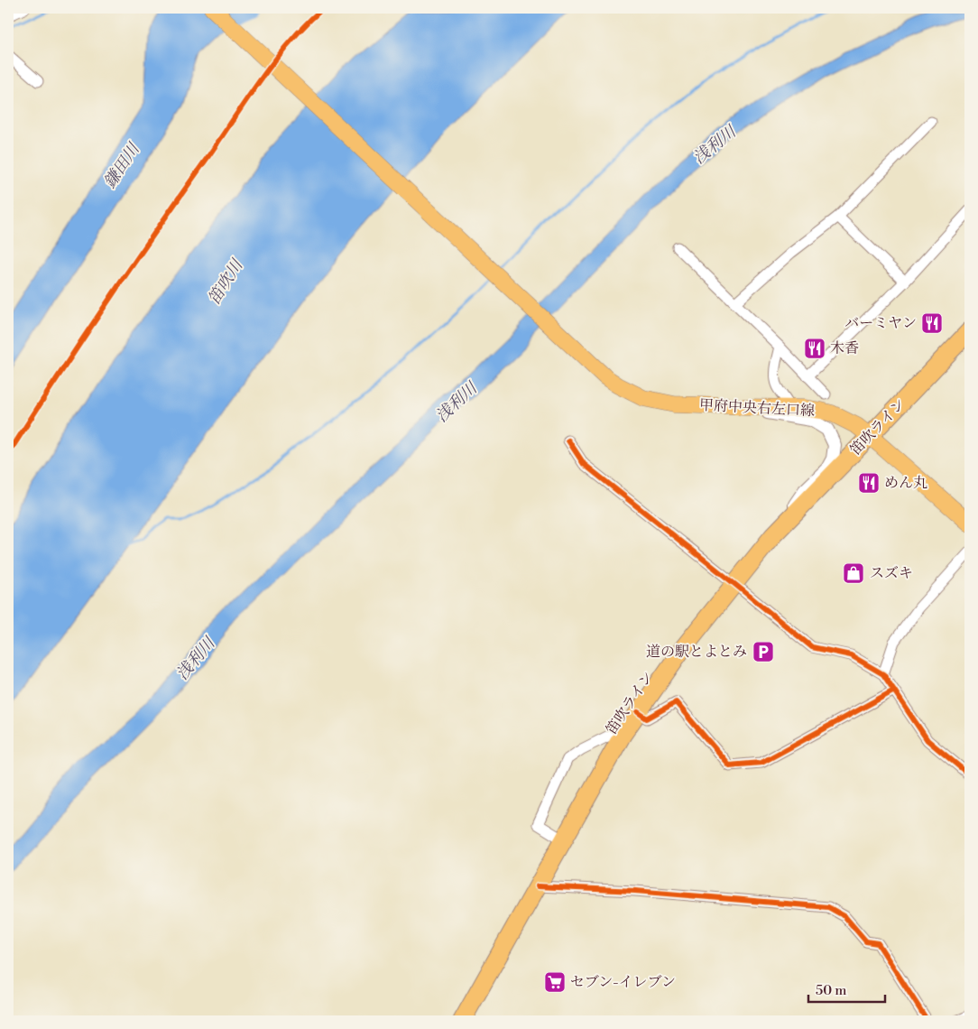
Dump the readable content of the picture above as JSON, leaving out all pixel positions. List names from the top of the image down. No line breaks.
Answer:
{"streets":{"highway":["笛吹ライン"],"main road":["甲府中央右左口線"]},"crossings":[["甲府中央右左口線","笛吹ライン"]],"water":["浅利川","鎌田川","笛吹川"],"places":{"restaurant":["バーミヤン","木香","めん丸"],"shop":["スズキ"],"parking":["道の駅とよとみ"],"supermarket":["セブン-イレブン"]},"scale_bar":"50 m"}
